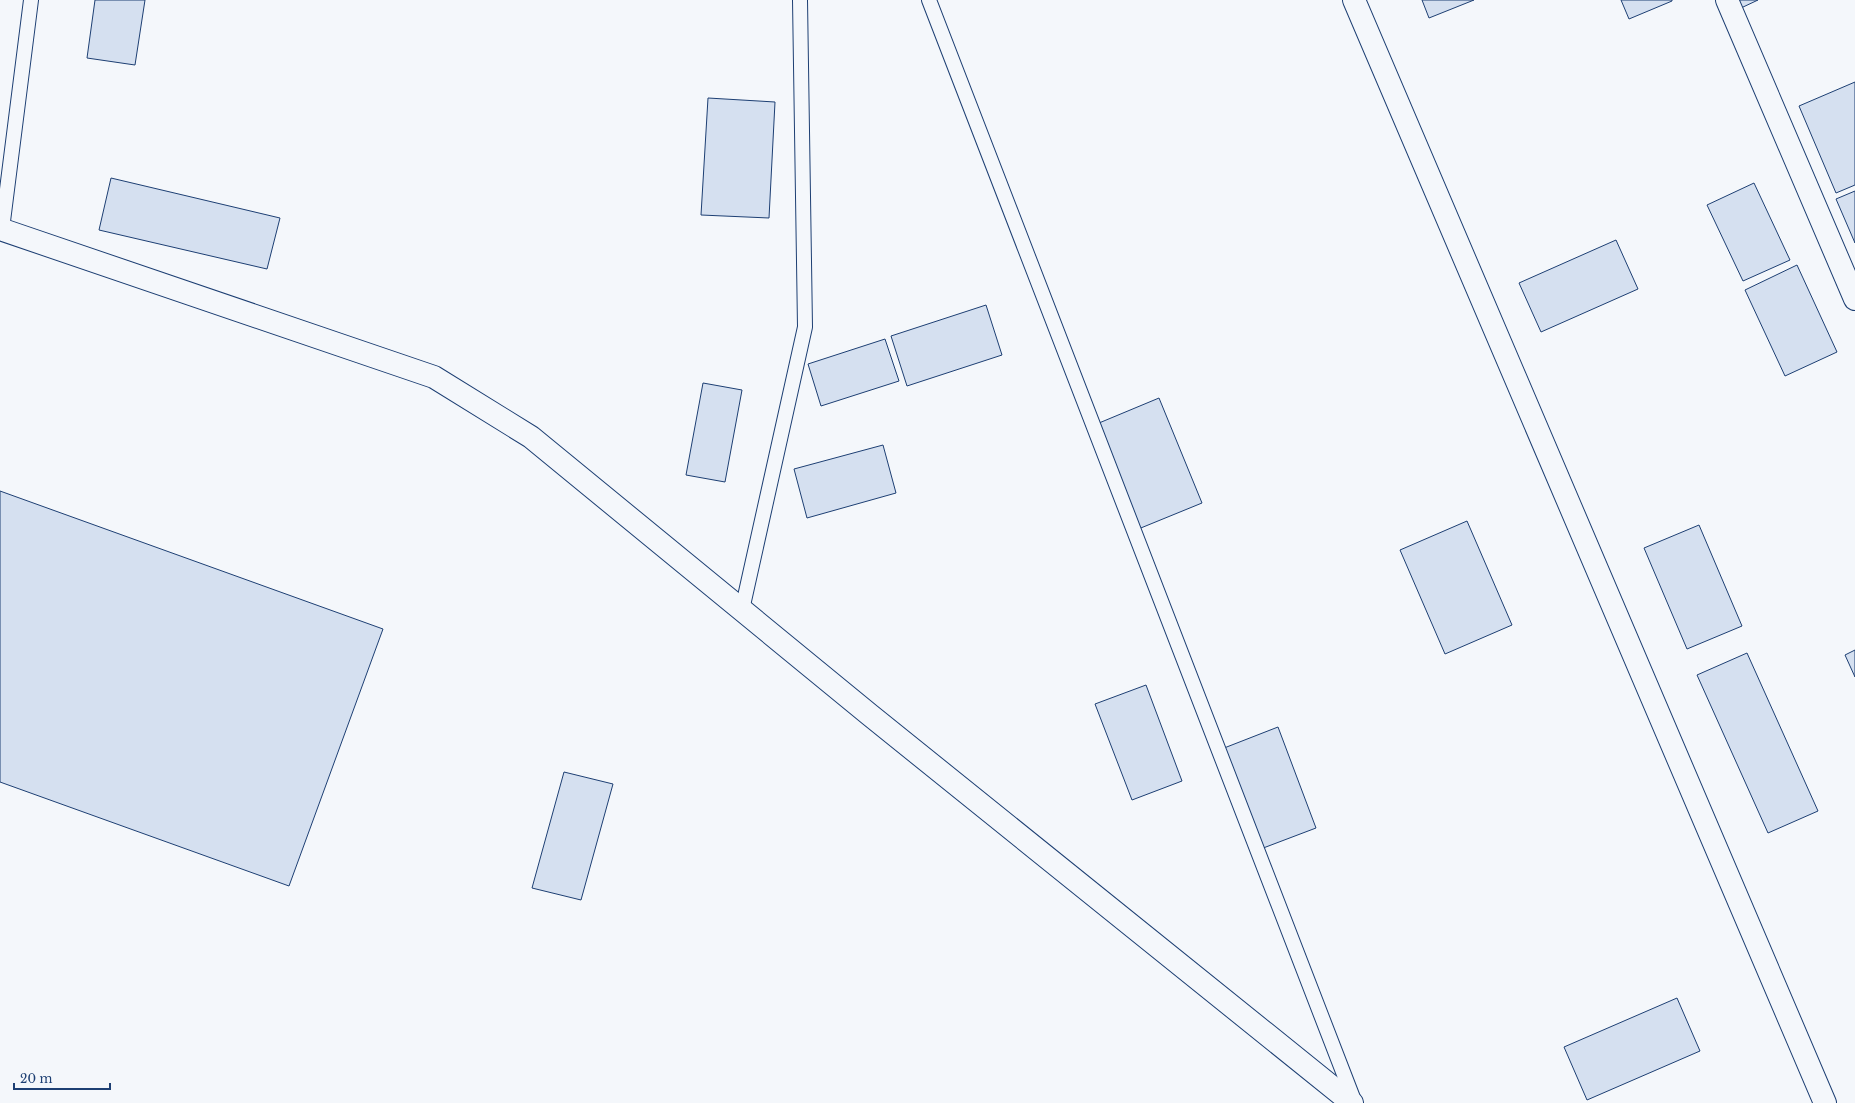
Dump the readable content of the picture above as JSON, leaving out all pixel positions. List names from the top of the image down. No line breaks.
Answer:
{"scale_bar":"20 m"}
